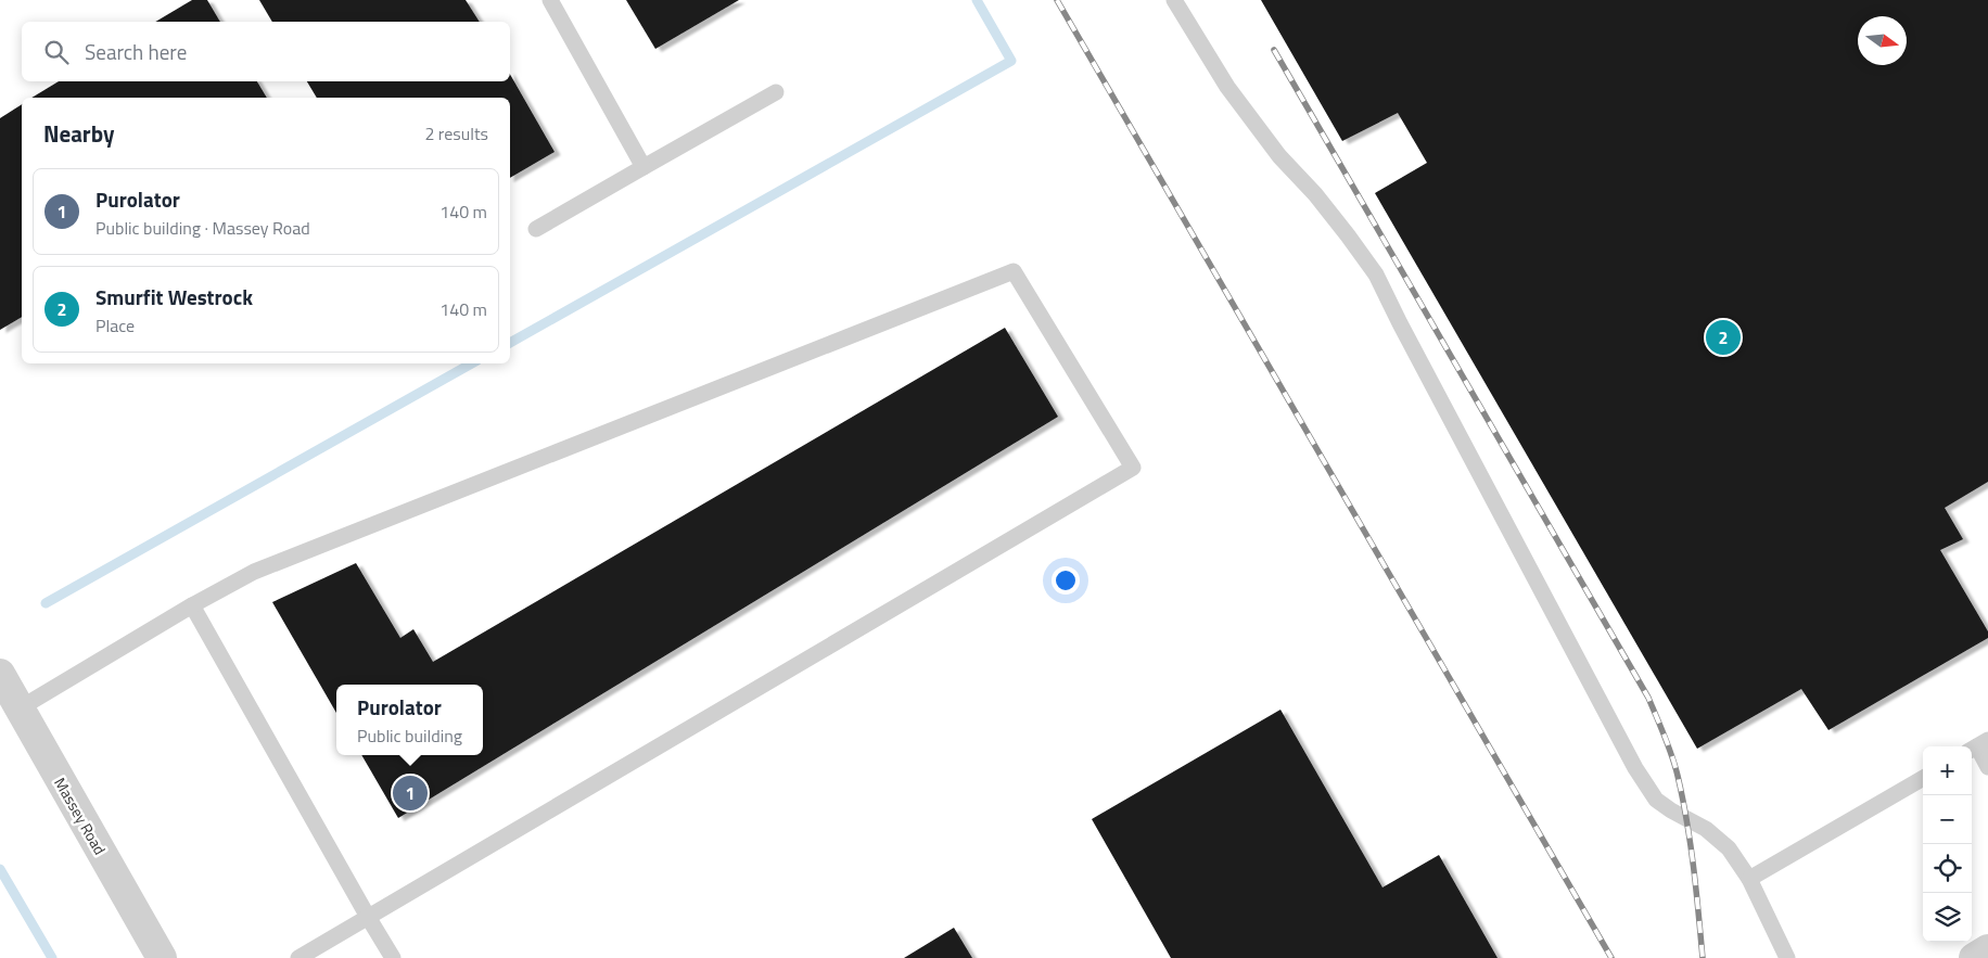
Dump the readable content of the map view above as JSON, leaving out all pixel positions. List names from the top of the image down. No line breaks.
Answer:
{"streets":{"street":["Massey Road"]},"north":"right","page":{"search":"Search here","heading":["Nearby","2 results"],"list":[{"mark":"1","name":"Purolator","note":"Public building · Massey Road","value":"140 m"},{"mark":"2","name":"Smurfit Westrock","note":"Place","value":"140 m"}],"pins":["2","1"],"popup":["Purolator","Public building"],"map_buttons":["+","−"]}}
